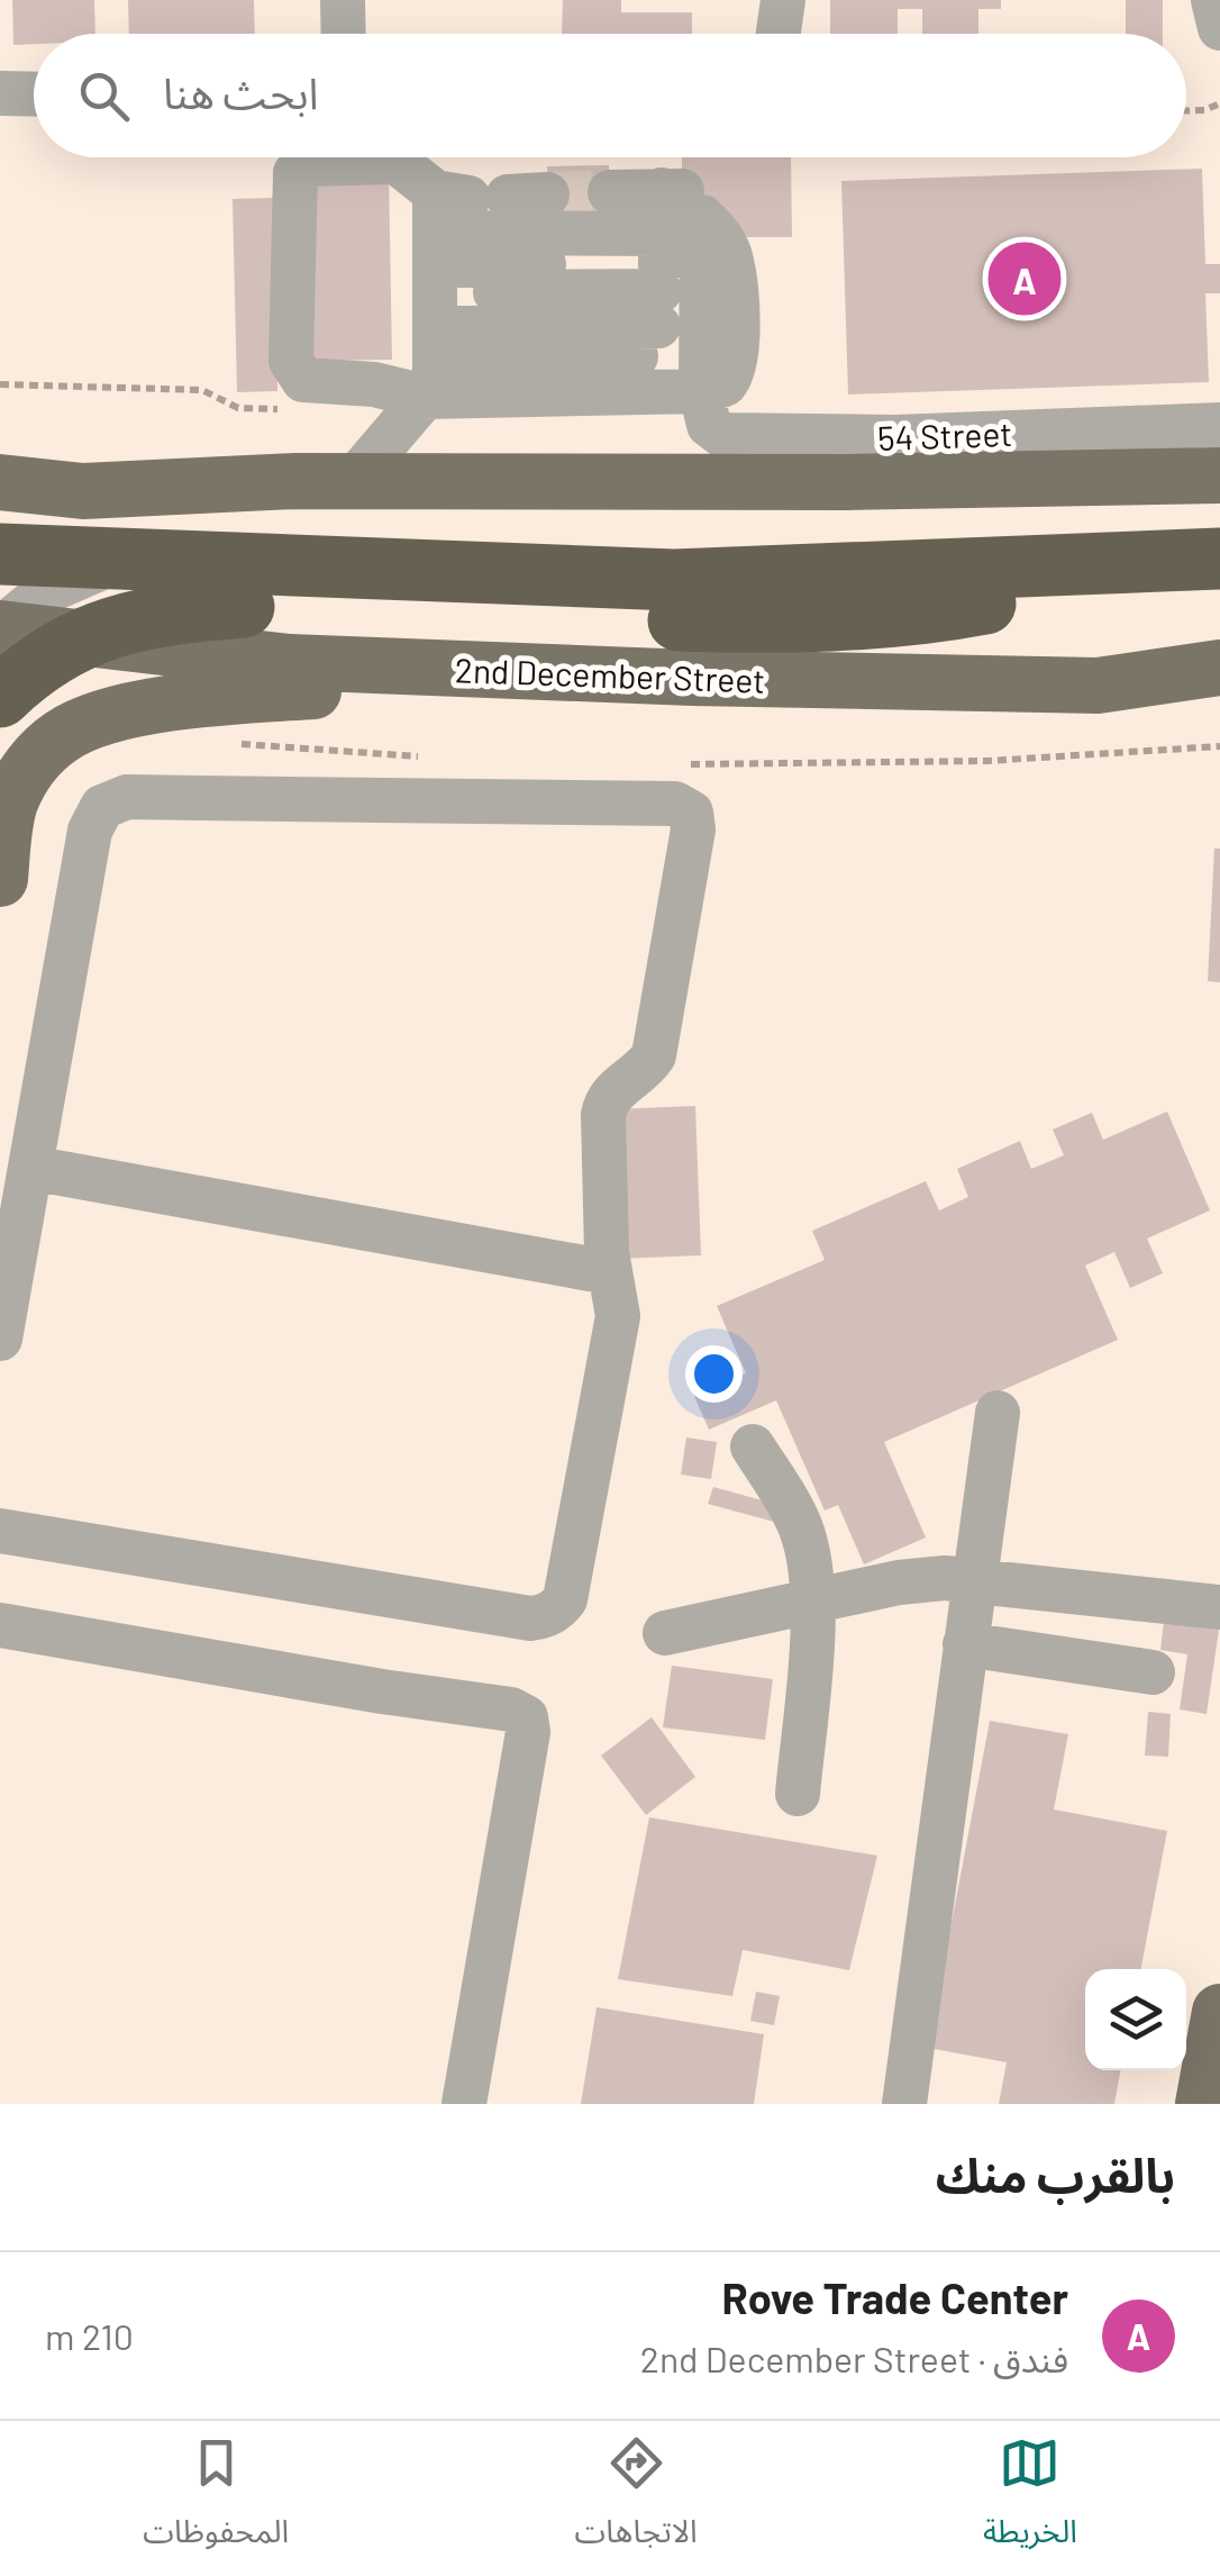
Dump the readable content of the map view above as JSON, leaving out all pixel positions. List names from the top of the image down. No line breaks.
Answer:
{"streets":{"main road":["2nd December Street"],"street":["54 Street"]},"page":{"search":"ابحث هنا","pins":"A","heading":"بالقرب منك","list":[{"mark":"A","name":"Rove Trade Center","note":"فندق · 2nd December Street","value":"210 m"}],"nav":["الخريطة","الاتجاهات","المحفوظات"]}}
